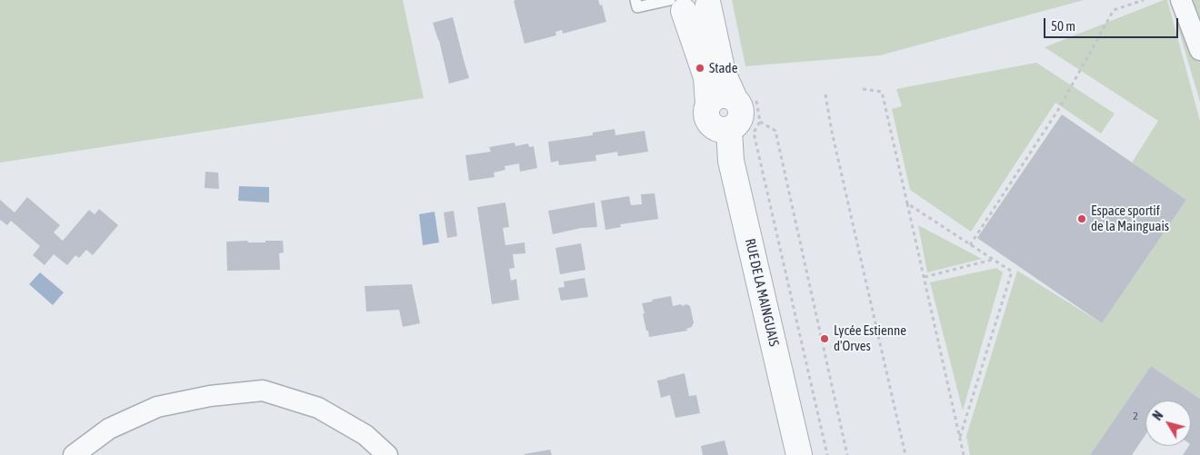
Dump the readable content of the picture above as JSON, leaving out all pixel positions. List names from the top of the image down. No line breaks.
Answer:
{"streets":{"street":["RUE DE LA MAINGUAIS"]},"places":["Stade","Espace sportif de la Mainguais","Lycée Estienne d'Orves"],"house_numbers":["2"],"scale_bar":"50 m","north":"top left"}
